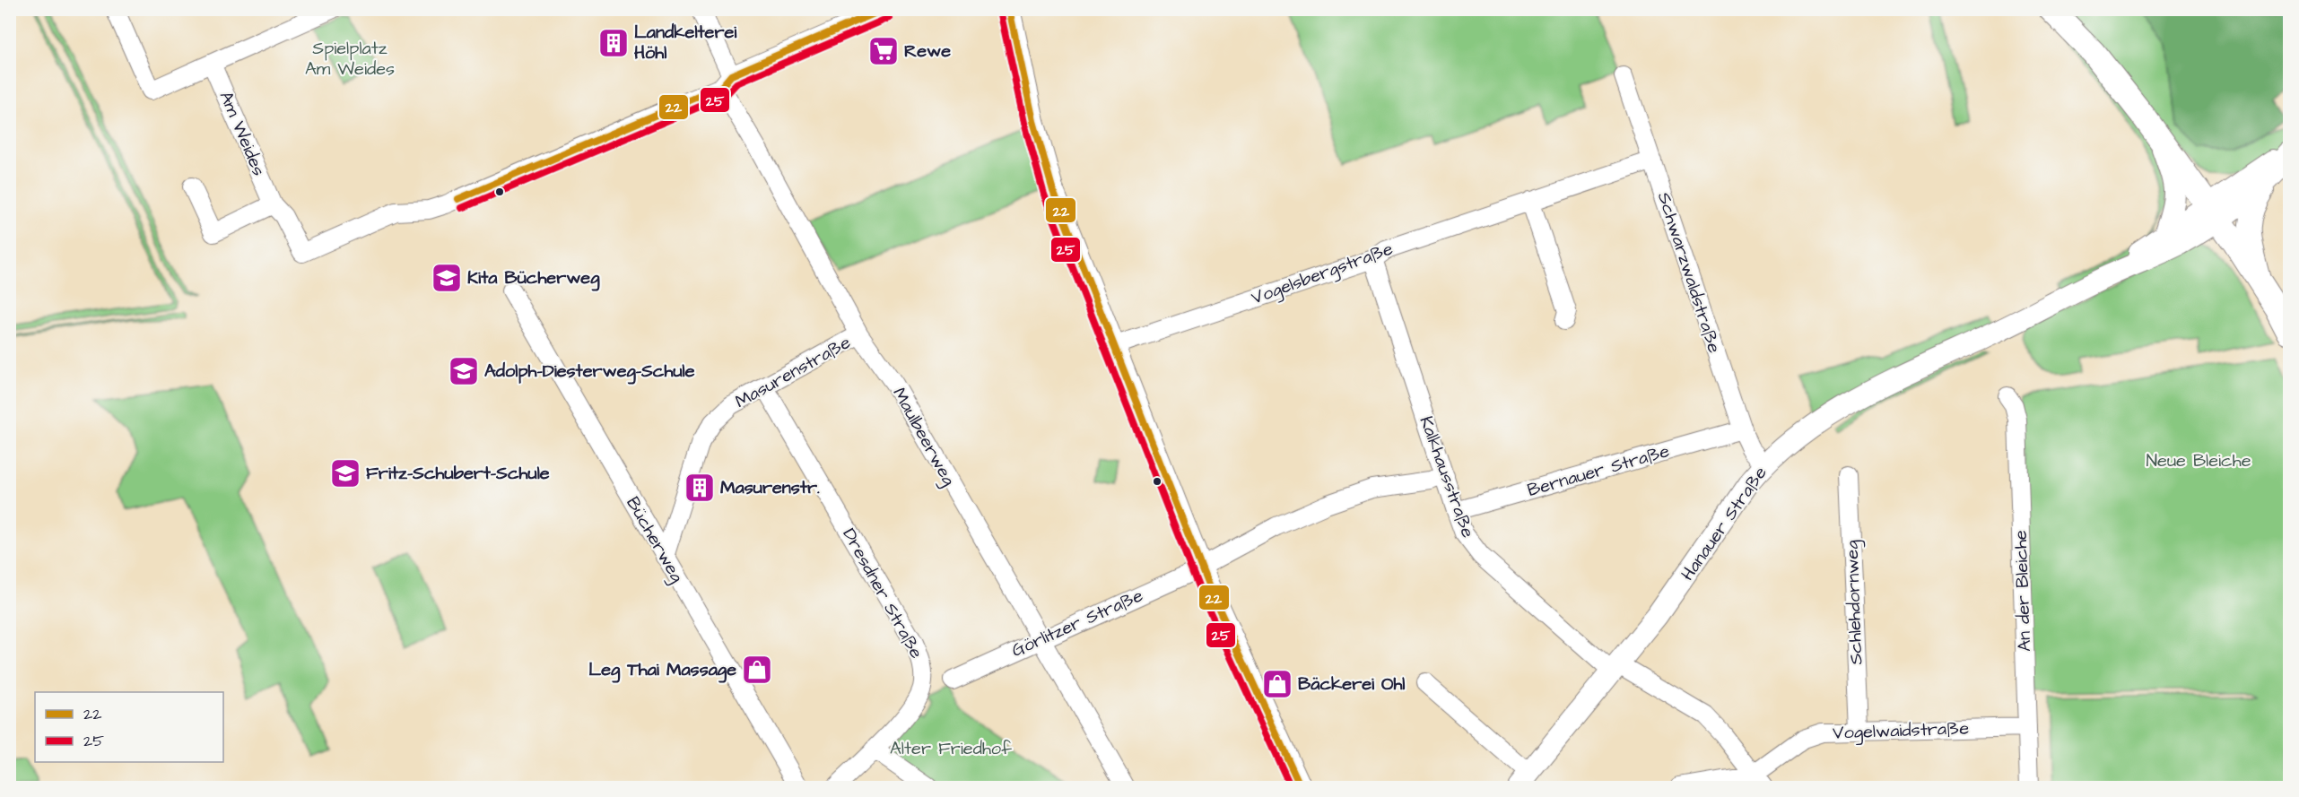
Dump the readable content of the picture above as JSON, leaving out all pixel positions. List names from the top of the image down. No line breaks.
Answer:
{"streets":{"street":["Am Weides","Schwarzwaldstraße","Vogelsbergstraße","Masurenstraße","Maulbeerweg","Bernauer Straße","Kalkhausstraße","Hanauer Straße","Bücherweg","An der Bleiche","Dresdner Straße","Schlehdornweg","Görlitzer Straße","Vogelwaidstraße"]},"crossings":[["Am Weides","Maulbeerweg"],["Schwarzwaldstraße","Vogelsbergstraße"],["Schwarzwaldstraße","Bernauer Straße"],["Schwarzwaldstraße","Hanauer Straße"],["Vogelsbergstraße","Kalkhausstraße"],["Masurenstraße","Maulbeerweg"],["Masurenstraße","Bücherweg"],["Masurenstraße","Dresdner Straße"],["Maulbeerweg","Görlitzer Straße"],["Bernauer Straße","Kalkhausstraße"],["Kalkhausstraße","Hanauer Straße"],["Kalkhausstraße","Vogelwaidstraße"],["An der Bleiche","Vogelwaidstraße"],["Schlehdornweg","Vogelwaidstraße"]],"parks":["Spielplatz Am Weides","Neue Bleiche","Alter Friedhof"],"places":{"building":["Landkelterei Höhl","Masurenstr."],"supermarket":["Rewe"],"school or university":["Kita Bücherweg","Adolph-Diesterweg-Schule","Fritz-Schubert-Schule"],"shop":["Leg Thai Massage","Bäckerei Ohl"]},"lines":["transit line 22","transit line 25"],"legend":["22","25"]}
